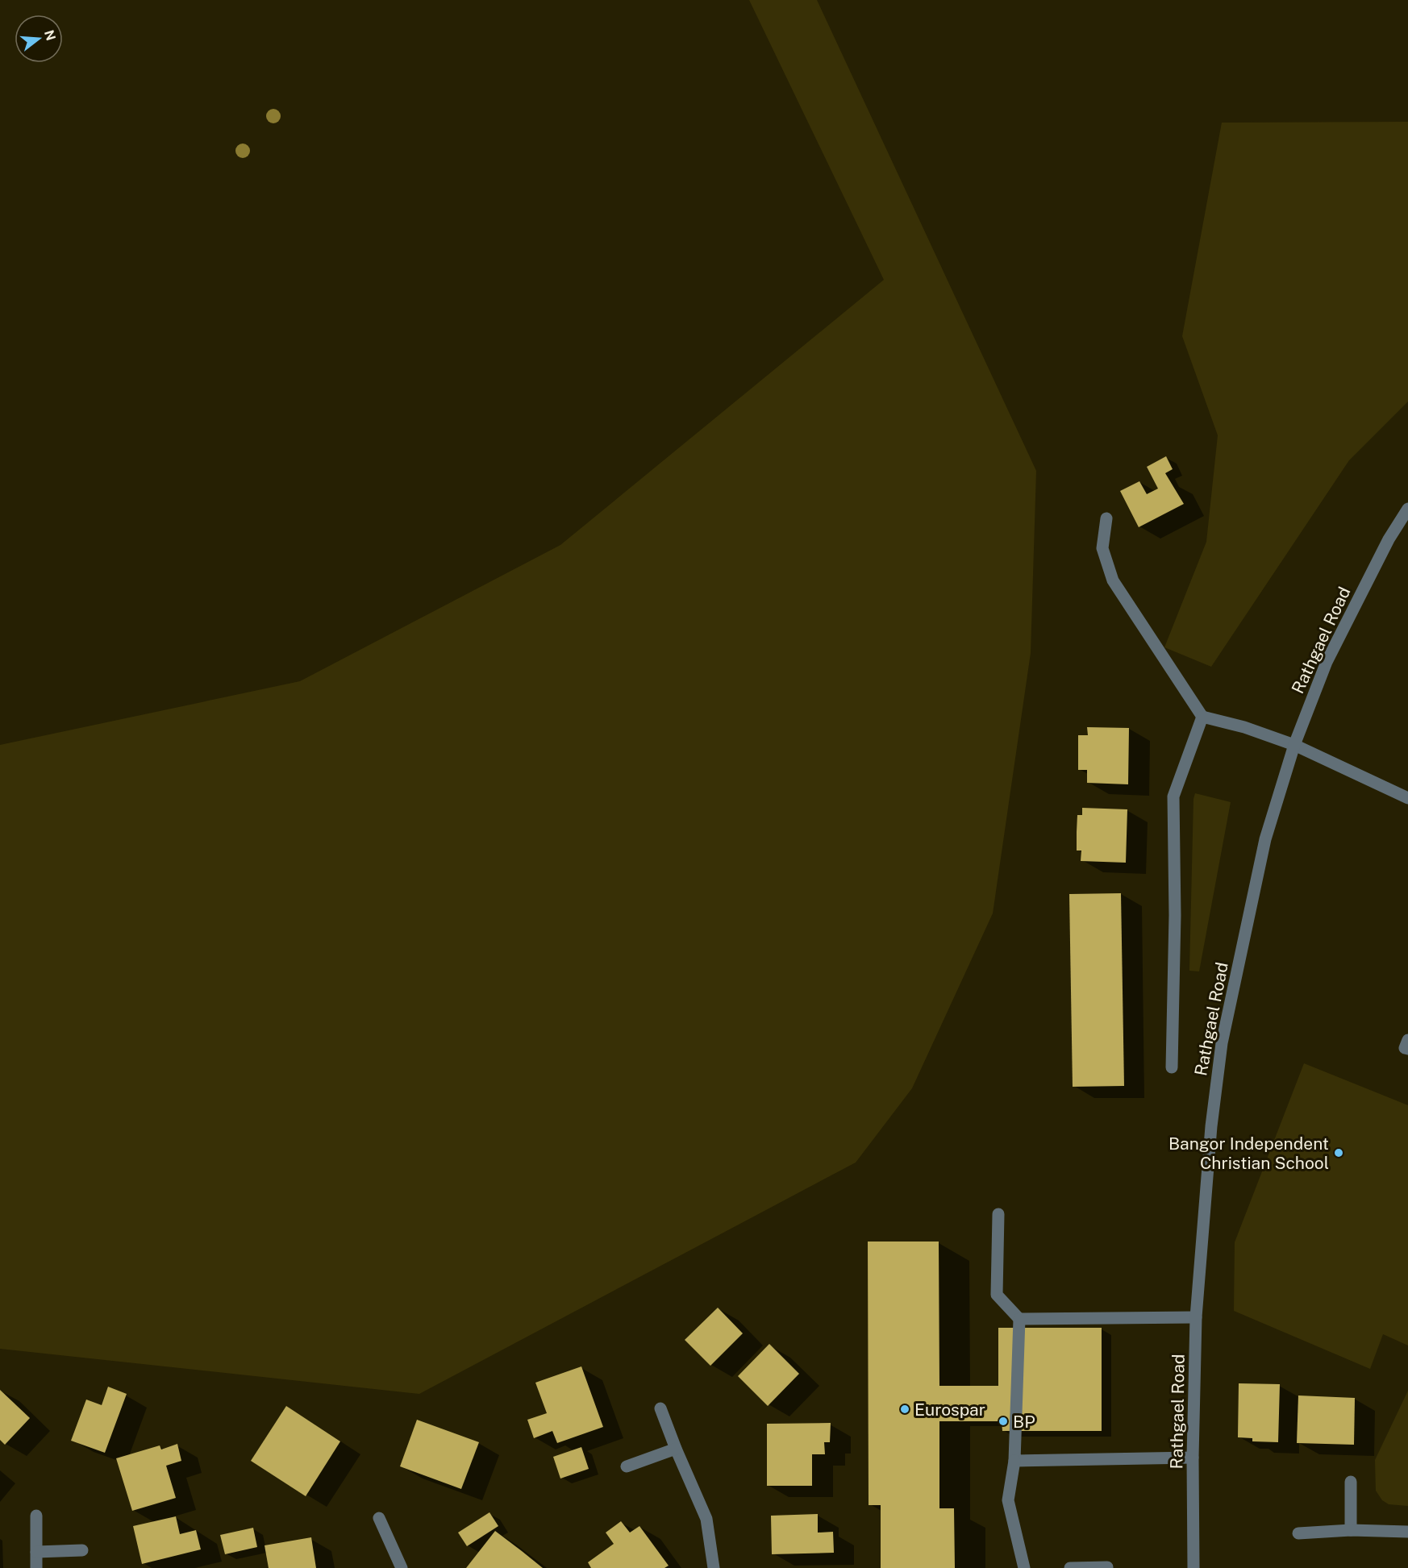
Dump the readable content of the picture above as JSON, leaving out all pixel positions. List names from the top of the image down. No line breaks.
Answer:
{"streets":{"street":["Rathgael Road"]},"places":["Bangor Independent Christian School","Eurospar","BP"],"north":"right"}
